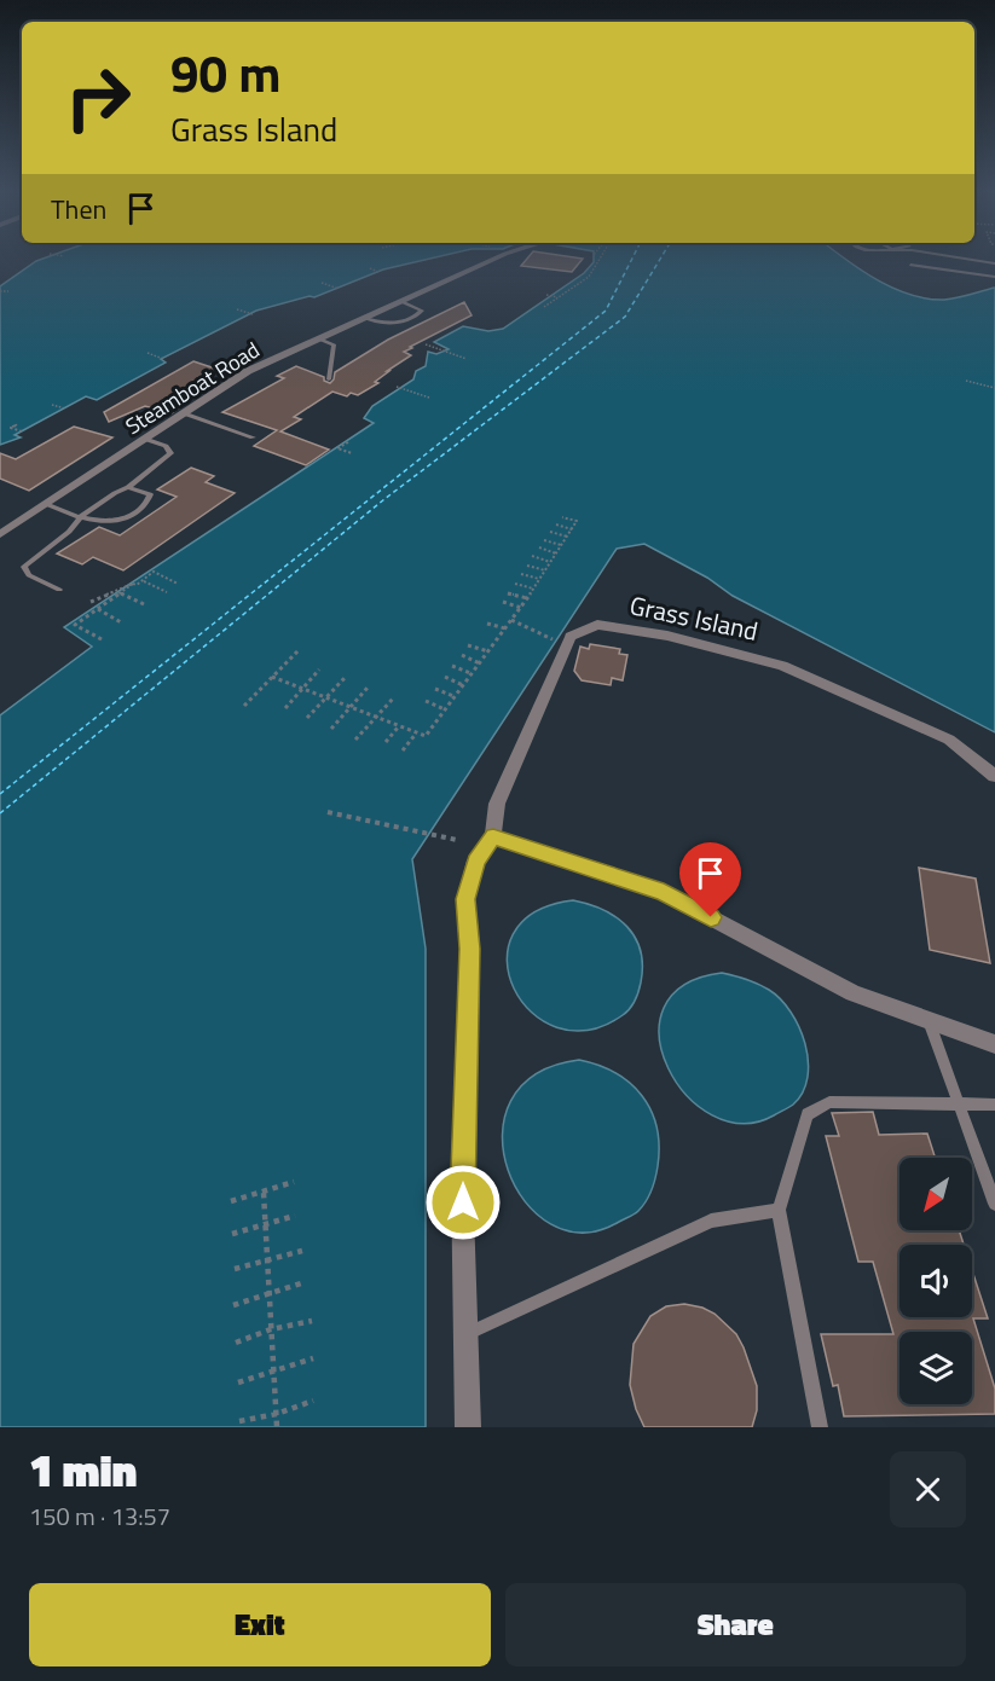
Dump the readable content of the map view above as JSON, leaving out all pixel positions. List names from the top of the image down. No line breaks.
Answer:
{"streets":{"street":["Steamboat Road","Grass Island"]},"north":"bottom left","page":{"turn":["90 m","Grass Island"],"then":"Then","heading":["1 min","150 m · 13:57"],"buttons":["Exit","Share"]}}
